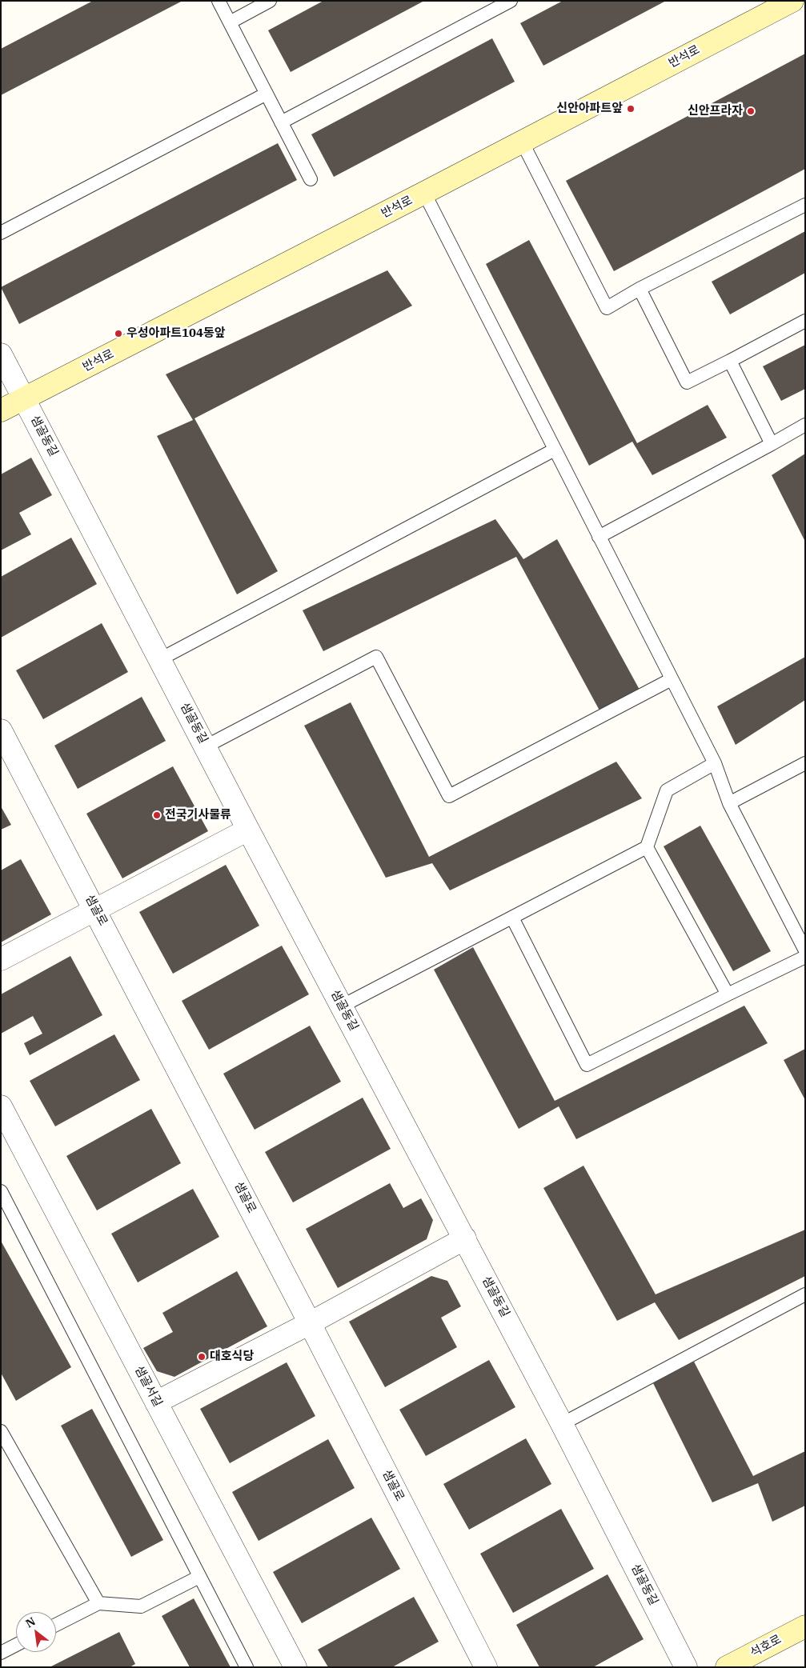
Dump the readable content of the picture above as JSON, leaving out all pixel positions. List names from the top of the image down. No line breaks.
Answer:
{"streets":{"street":["반석로","샘골동길","샘골로","샘골서길","석호로"]},"crossings":[["반석로","샘골동길"]],"places":["신안아파트앞","신안프라자","우성아파트104동앞","전국기사물류","대호식당"],"north":"top left"}
